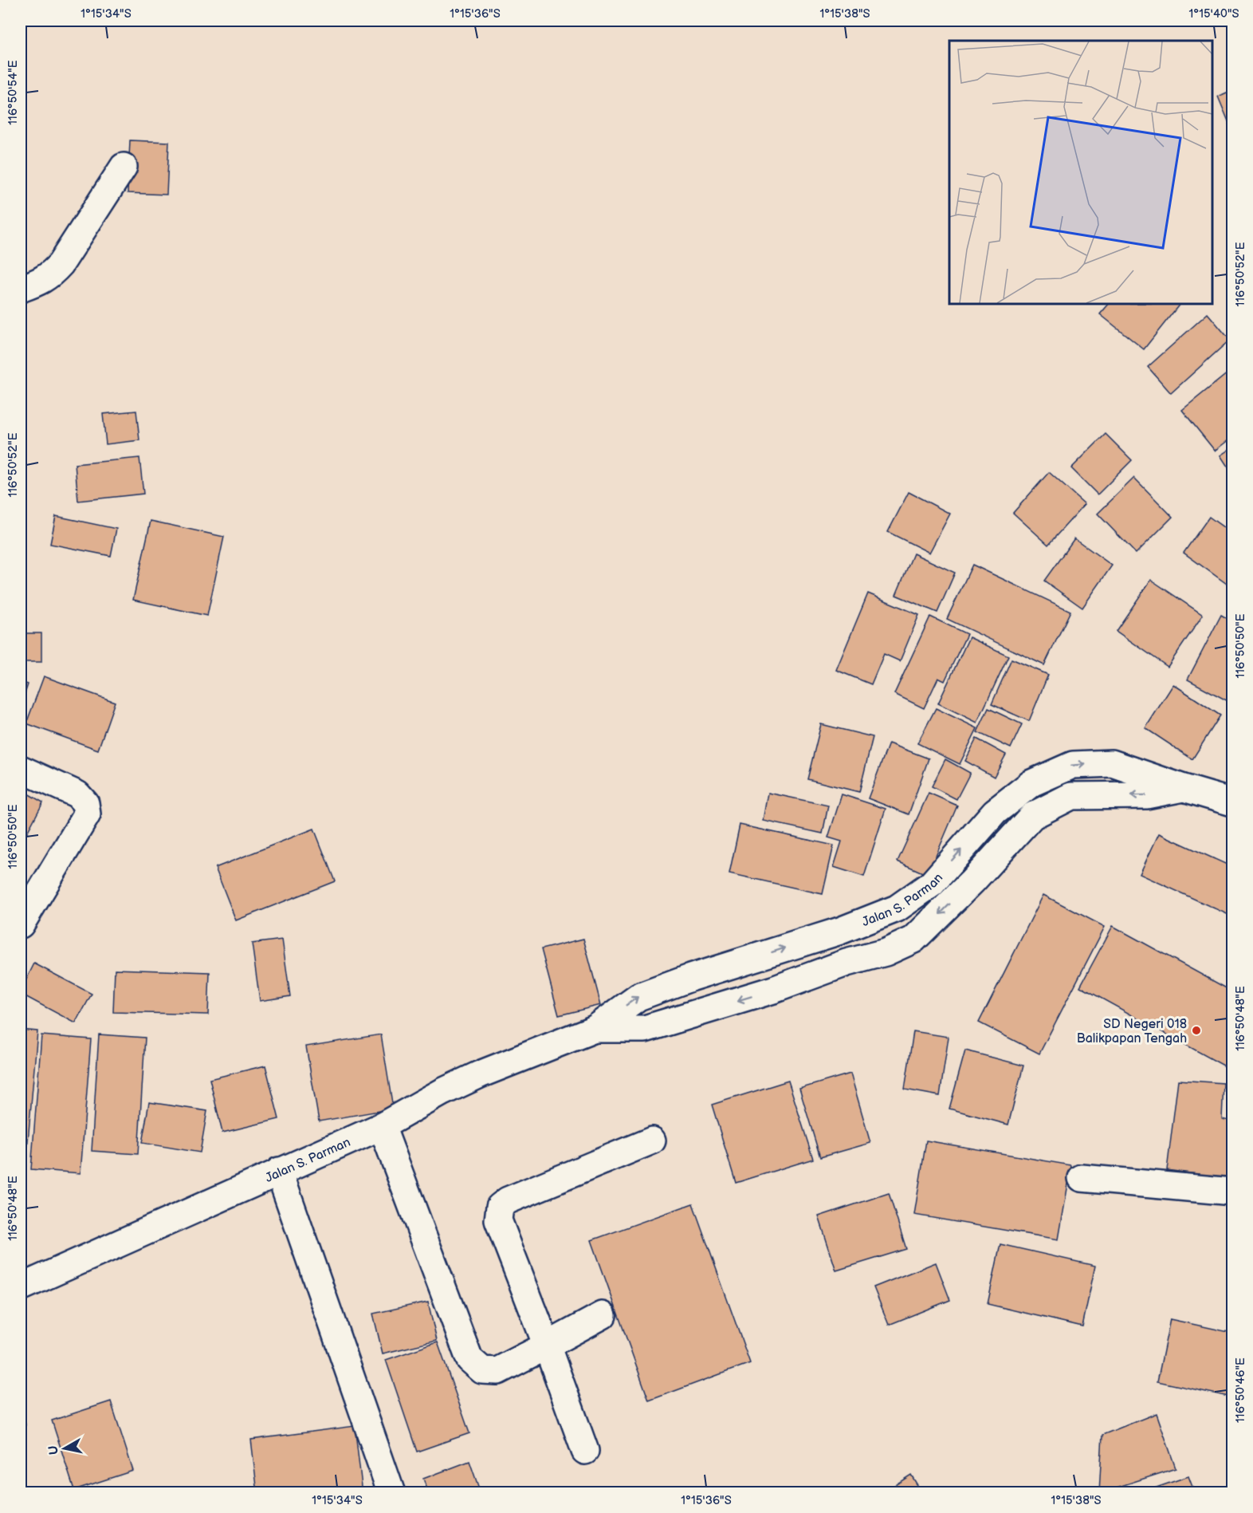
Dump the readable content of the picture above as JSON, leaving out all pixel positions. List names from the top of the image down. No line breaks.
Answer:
{"streets":{"main road":["Jalan S. Parman"]},"places":["SD Negeri 018 Balikpapan Tengah"],"north":"left","coordinates":["1°15'34\"S","1°15'36\"S","1°15'38\"S","1°15'40\"S","116°50'54\"E","116°50'52\"E","116°50'50\"E","116°50'48\"E","116°50'46\"E"]}
